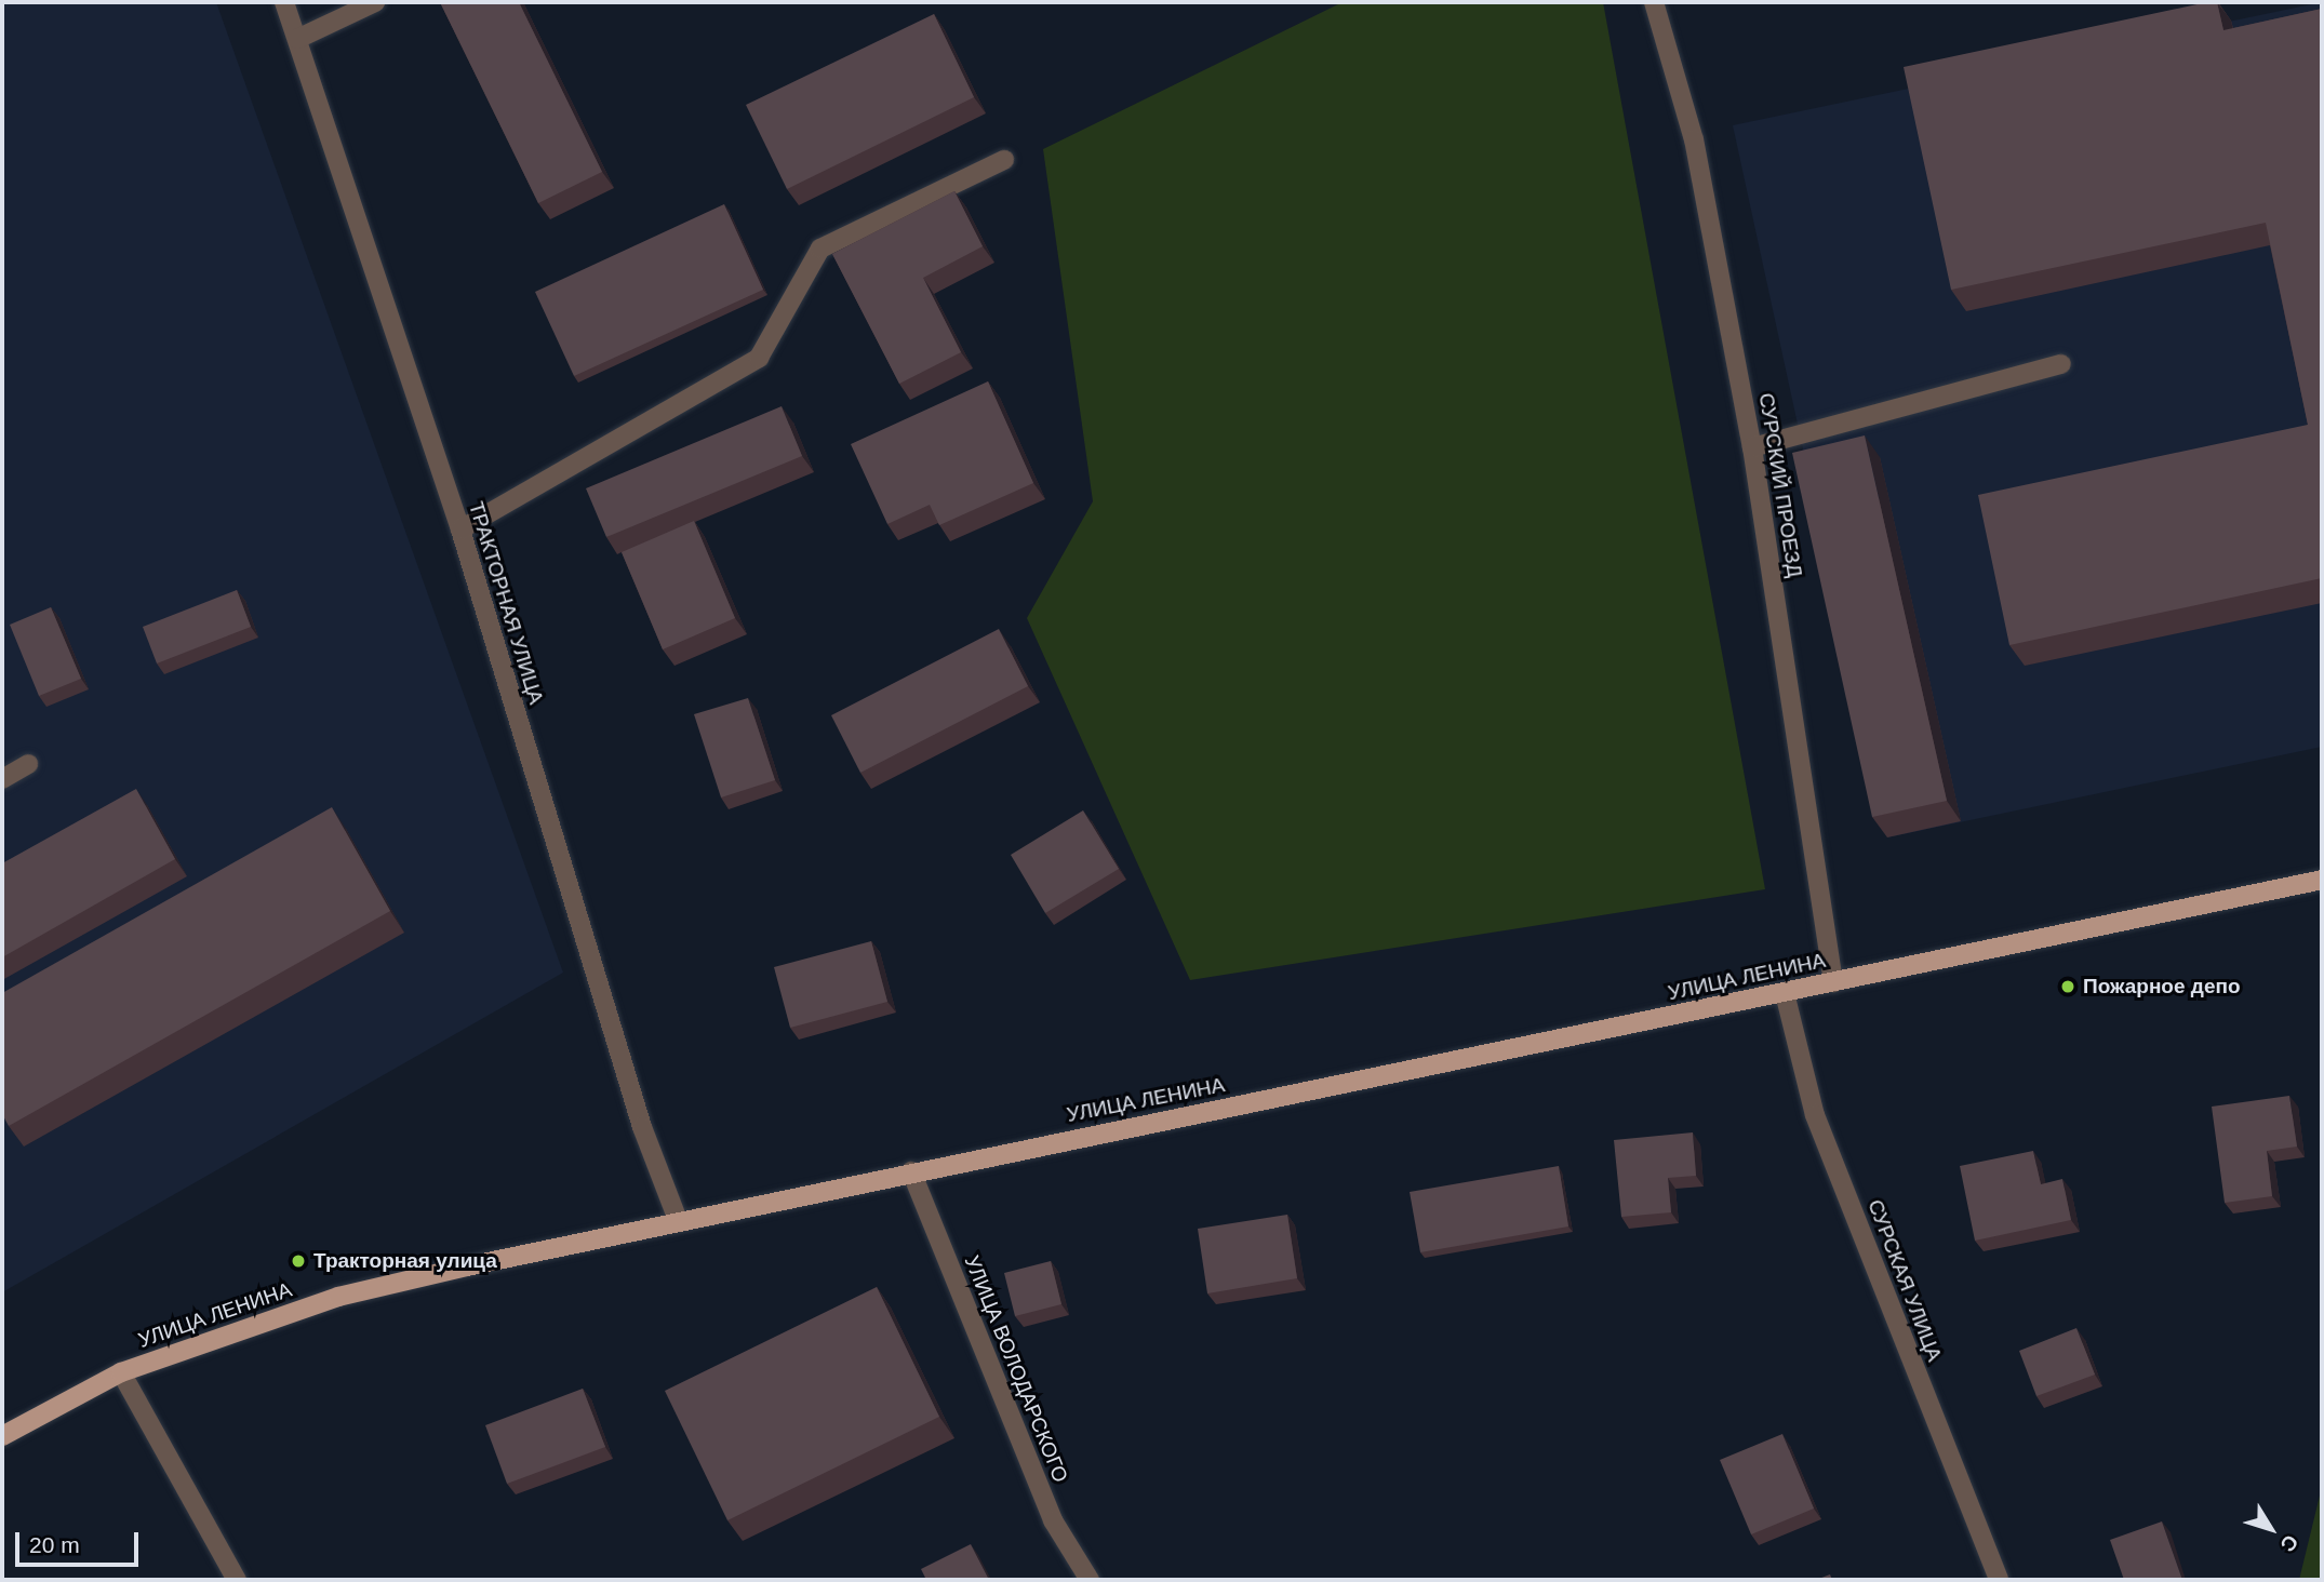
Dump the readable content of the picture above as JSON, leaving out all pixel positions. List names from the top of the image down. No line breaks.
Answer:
{"streets":{"main road":["УЛИЦА ЛЕНИНА"],"street":["СУРСКИЙ ПРОЕЗД","ТРАКТОРНАЯ УЛИЦА","СУРСКАЯ УЛИЦА","УЛИЦА ВОЛОДАРСКОГО"]},"crossings":[["СУРСКИЙ ПРОЕЗД","УЛИЦА ЛЕНИНА"],["ТРАКТОРНАЯ УЛИЦА","УЛИЦА ЛЕНИНА"],["УЛИЦА ЛЕНИНА","СУРСКАЯ УЛИЦА"],["УЛИЦА ЛЕНИНА","УЛИЦА ВОЛОДАРСКОГО"]],"places":["Пожарное депо","Тракторная улица"],"scale_bar":"20 m","north":"bottom right"}
